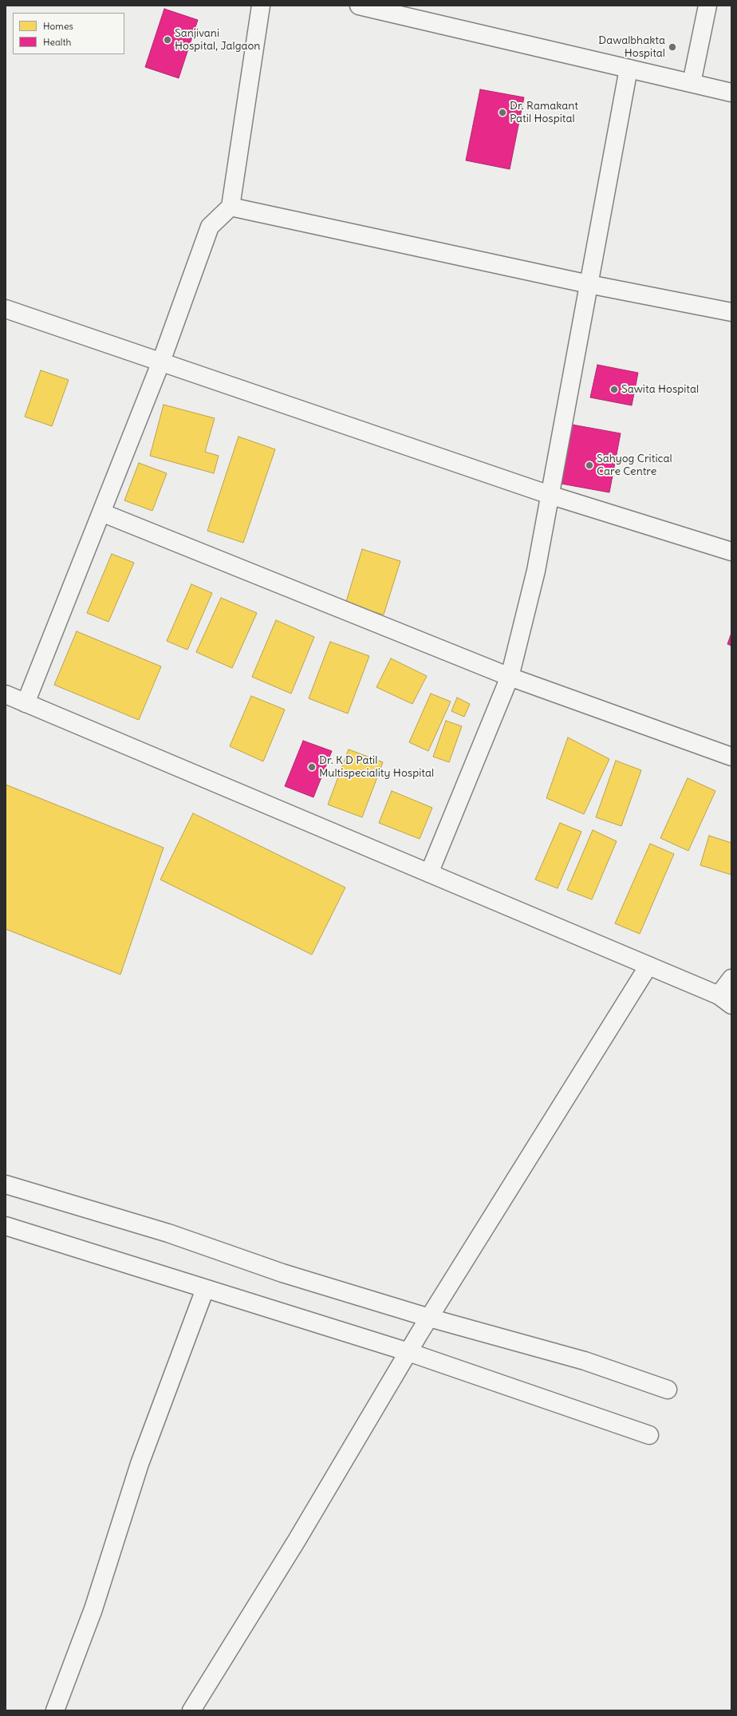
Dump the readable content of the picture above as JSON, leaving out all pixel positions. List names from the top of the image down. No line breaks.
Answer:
{"places":["Sanjivani Hospital, Jalgaon","Dawalbhakta Hospital","Dr. Ramakant Patil Hospital","Sawita Hospital","Sahyog Critical Care Centre","Dr. K D Patil Multispeciality Hospital"],"legend":["Homes","Health"]}
